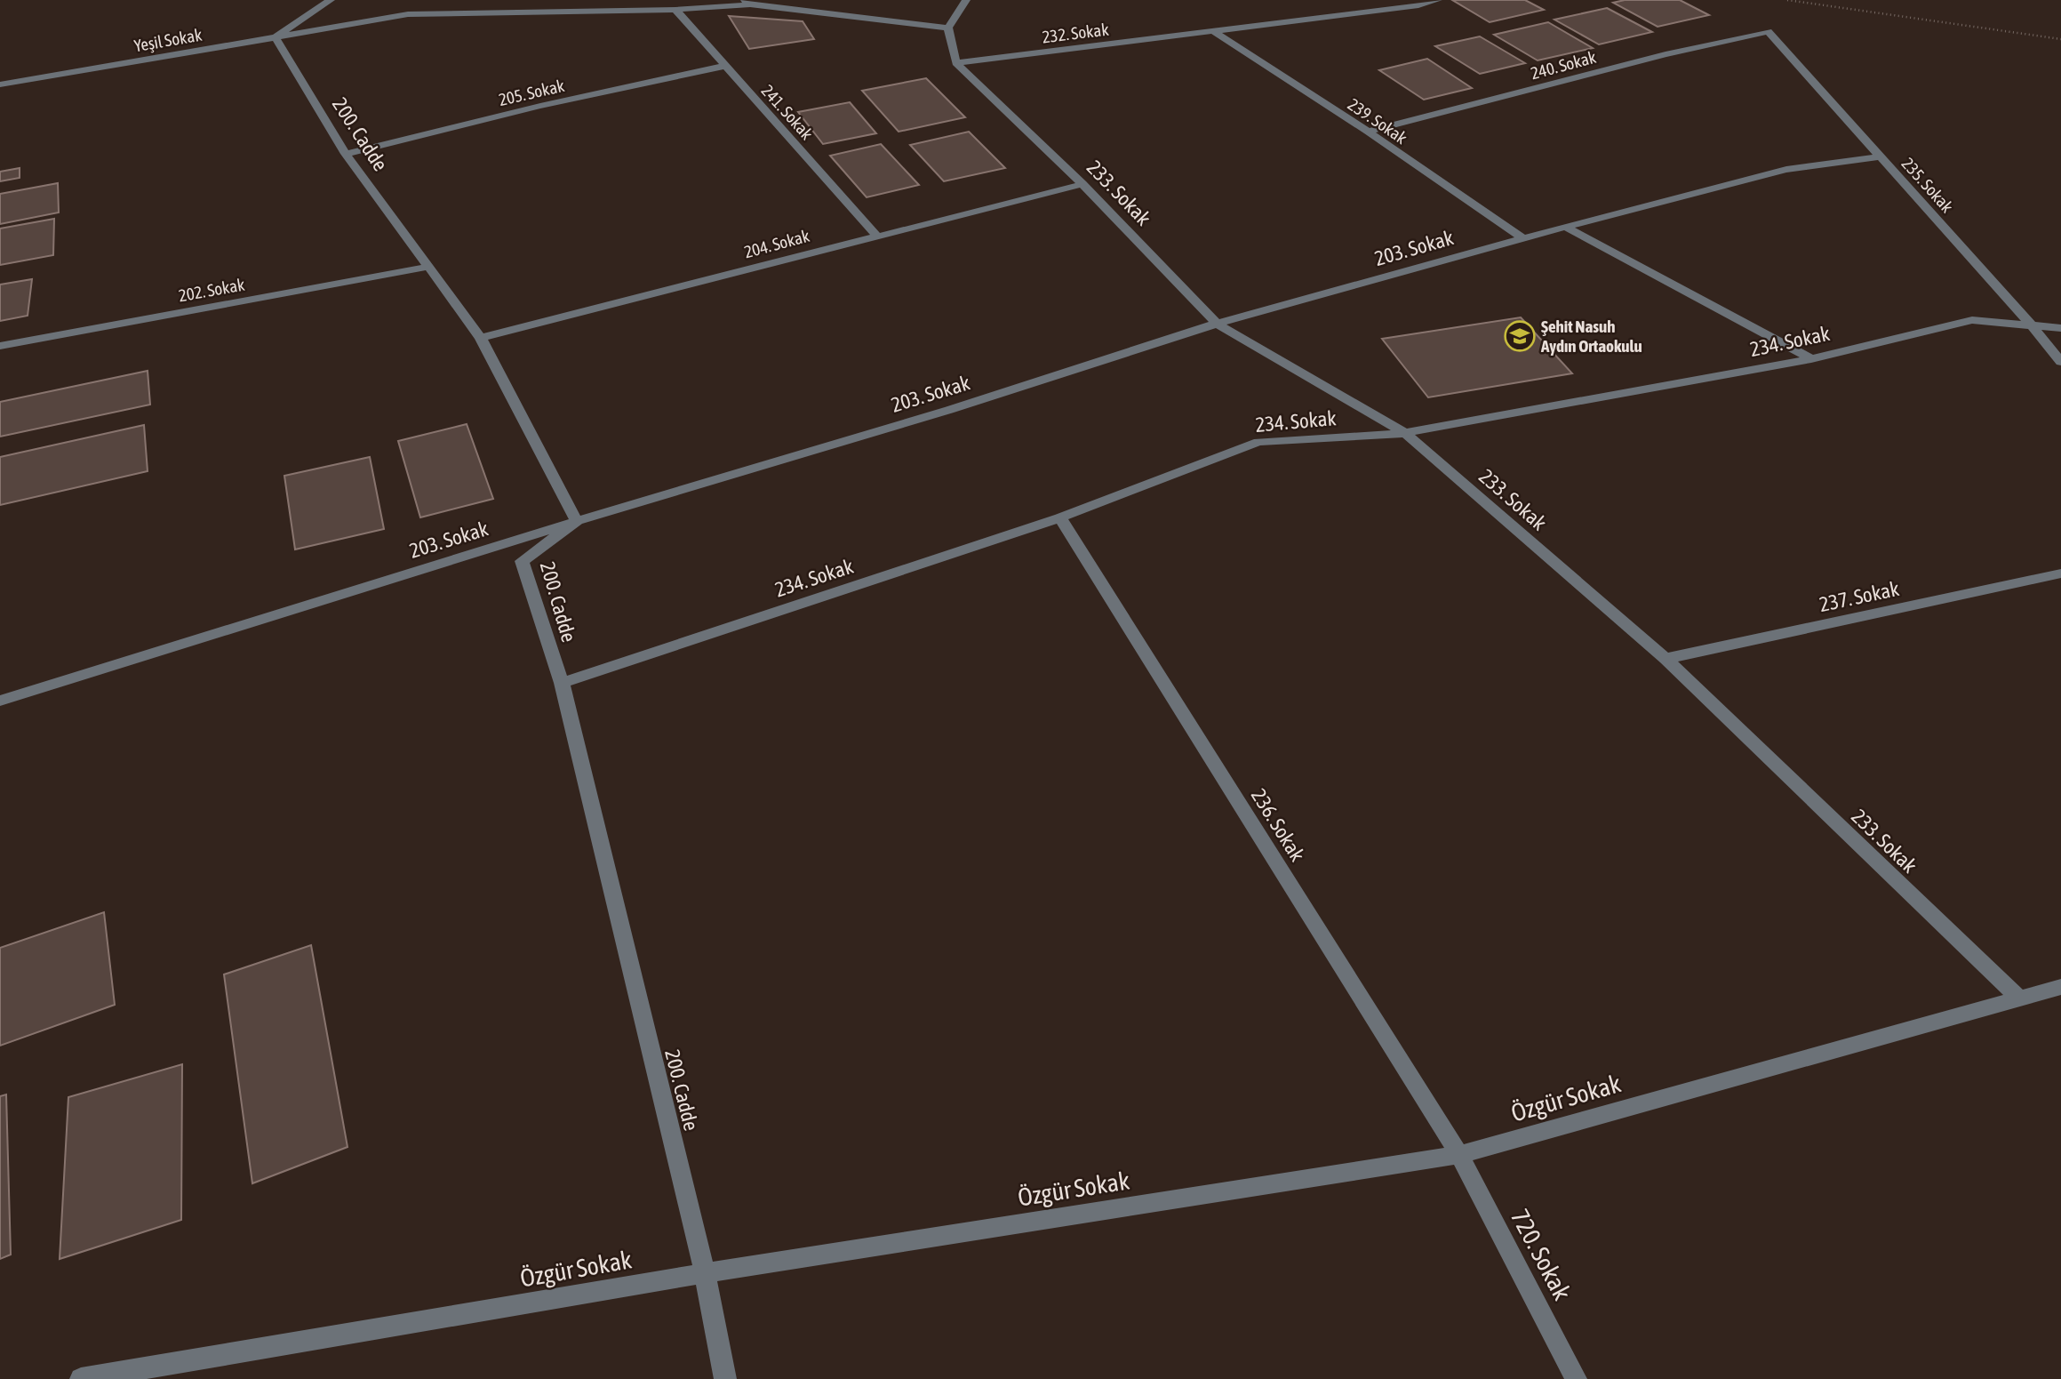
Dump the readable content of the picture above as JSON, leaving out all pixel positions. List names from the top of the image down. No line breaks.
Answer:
{"streets":{"street":["232. Sokak","Yeşil Sokak","240. Sokak","205. Sokak","241. Sokak","239. Sokak","200. Cadde","235. Sokak","233. Sokak","204. Sokak","203. Sokak","202. Sokak","234. Sokak","237. Sokak","236. Sokak","Özgür Sokak","720. Sokak"]},"crossings":[["232. Sokak","239. Sokak"],["232. Sokak","233. Sokak"],["Yeşil Sokak","200. Cadde"],["240. Sokak","239. Sokak"],["240. Sokak","235. Sokak"],["205. Sokak","241. Sokak"],["205. Sokak","200. Cadde"],["241. Sokak","204. Sokak"],["239. Sokak","203. Sokak"],["200. Cadde","204. Sokak"],["200. Cadde","203. Sokak"],["200. Cadde","202. Sokak"],["200. Cadde","234. Sokak"],["200. Cadde","Özgür Sokak"],["235. Sokak","203. Sokak"],["235. Sokak","234. Sokak"],["233. Sokak","204. Sokak"],["233. Sokak","203. Sokak"],["233. Sokak","234. Sokak"],["233. Sokak","237. Sokak"],["233. Sokak","Özgür Sokak"],["234. Sokak","236. Sokak"],["236. Sokak","Özgür Sokak"],["236. Sokak","720. Sokak"],["Özgür Sokak","720. Sokak"]],"places":{"school or university":["Şehit Nasuh Aydın Ortaokulu"]}}
